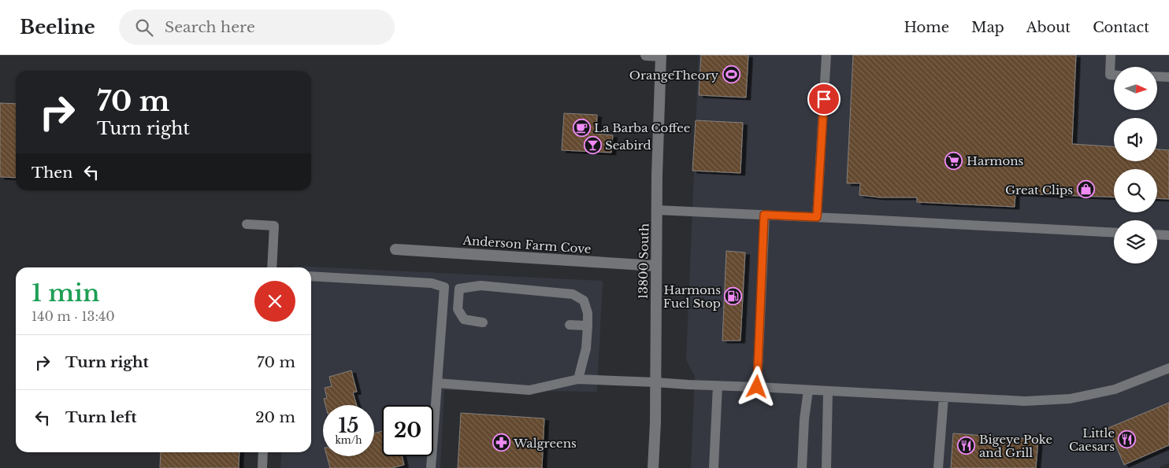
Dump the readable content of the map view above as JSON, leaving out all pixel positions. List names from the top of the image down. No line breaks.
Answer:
{"streets":{"street":["Anderson Farm Cove","13800 South"]},"crossings":[["Anderson Farm Cove","13800 South"]],"places":{"sports":["OrangeTheory"],"cafe":["La Barba Coffee"],"bar":["Seabird"],"supermarket":["Harmons"],"shop":["Great Clips"],"fuel station":["Harmons Fuel Stop"],"restaurant":["Little Caesars","Bigeye Poke and Grill"],"pharmacy":["Walgreens"]},"north":"right","page":{"header":"Beeline","search":"Search here","nav":["Home","Map","About","Contact"],"turn":["70 m","Turn right"],"then":"Then","heading":["1 min","140 m · 13:40"],"list":[{"name":"Turn right","value":"70 m"},{"name":"Turn left","value":"20 m"}],"speed":"15 km/h","limit":"20"}}
